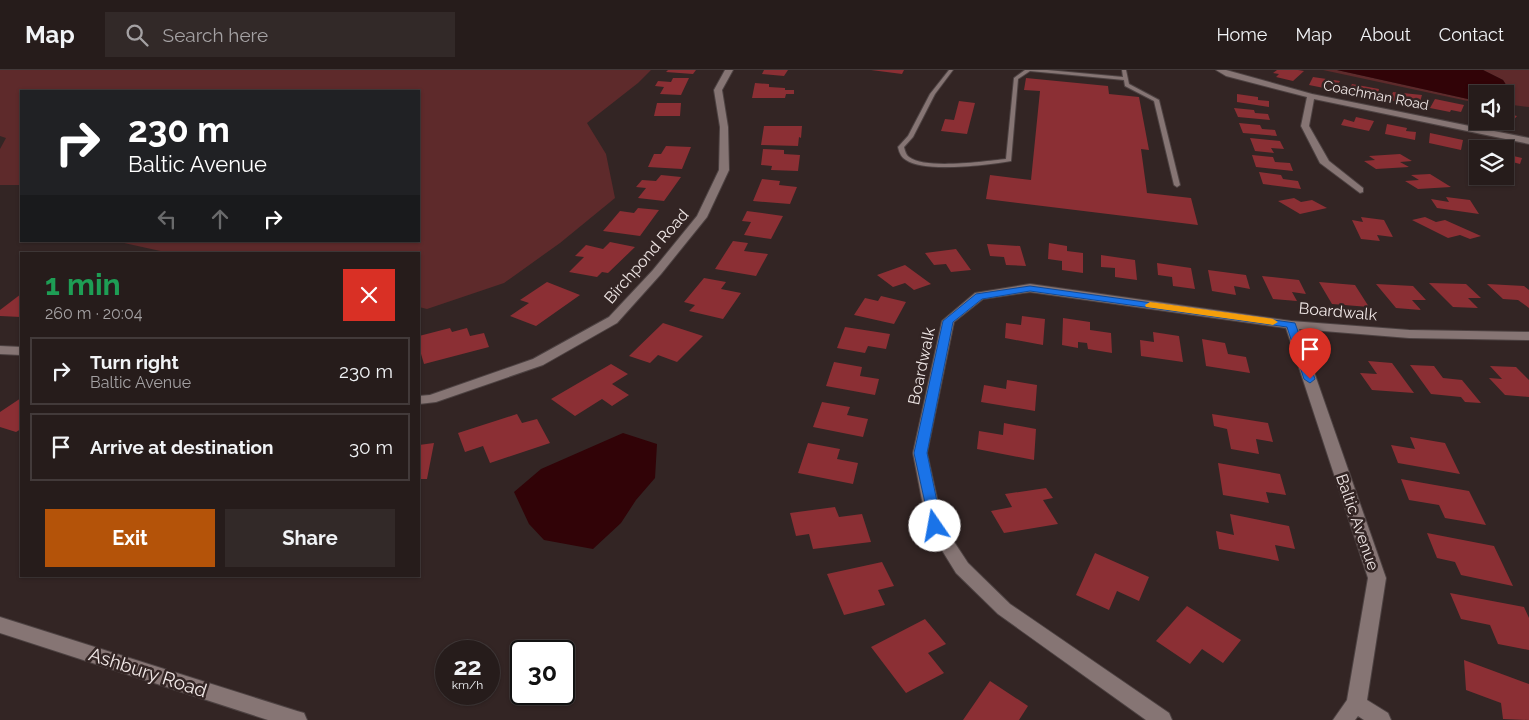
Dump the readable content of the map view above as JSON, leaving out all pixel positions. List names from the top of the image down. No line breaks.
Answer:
{"streets":{"street":["Coachman Road","Birchpond Road","Boardwalk","Baltic Avenue","Ashbury Road"]},"crossings":[["Boardwalk","Baltic Avenue"]],"page":{"header":"Map","search":"Search here","nav":["Home","Map","About","Contact"],"turn":["230 m","Baltic Avenue"],"heading":["1 min","260 m · 20:04"],"list":[{"name":"Turn right","note":"Baltic Avenue","value":"230 m"},{"name":"Arrive at destination","value":"30 m"}],"buttons":["Exit","Share"],"speed":"22 km/h","limit":"30"}}
